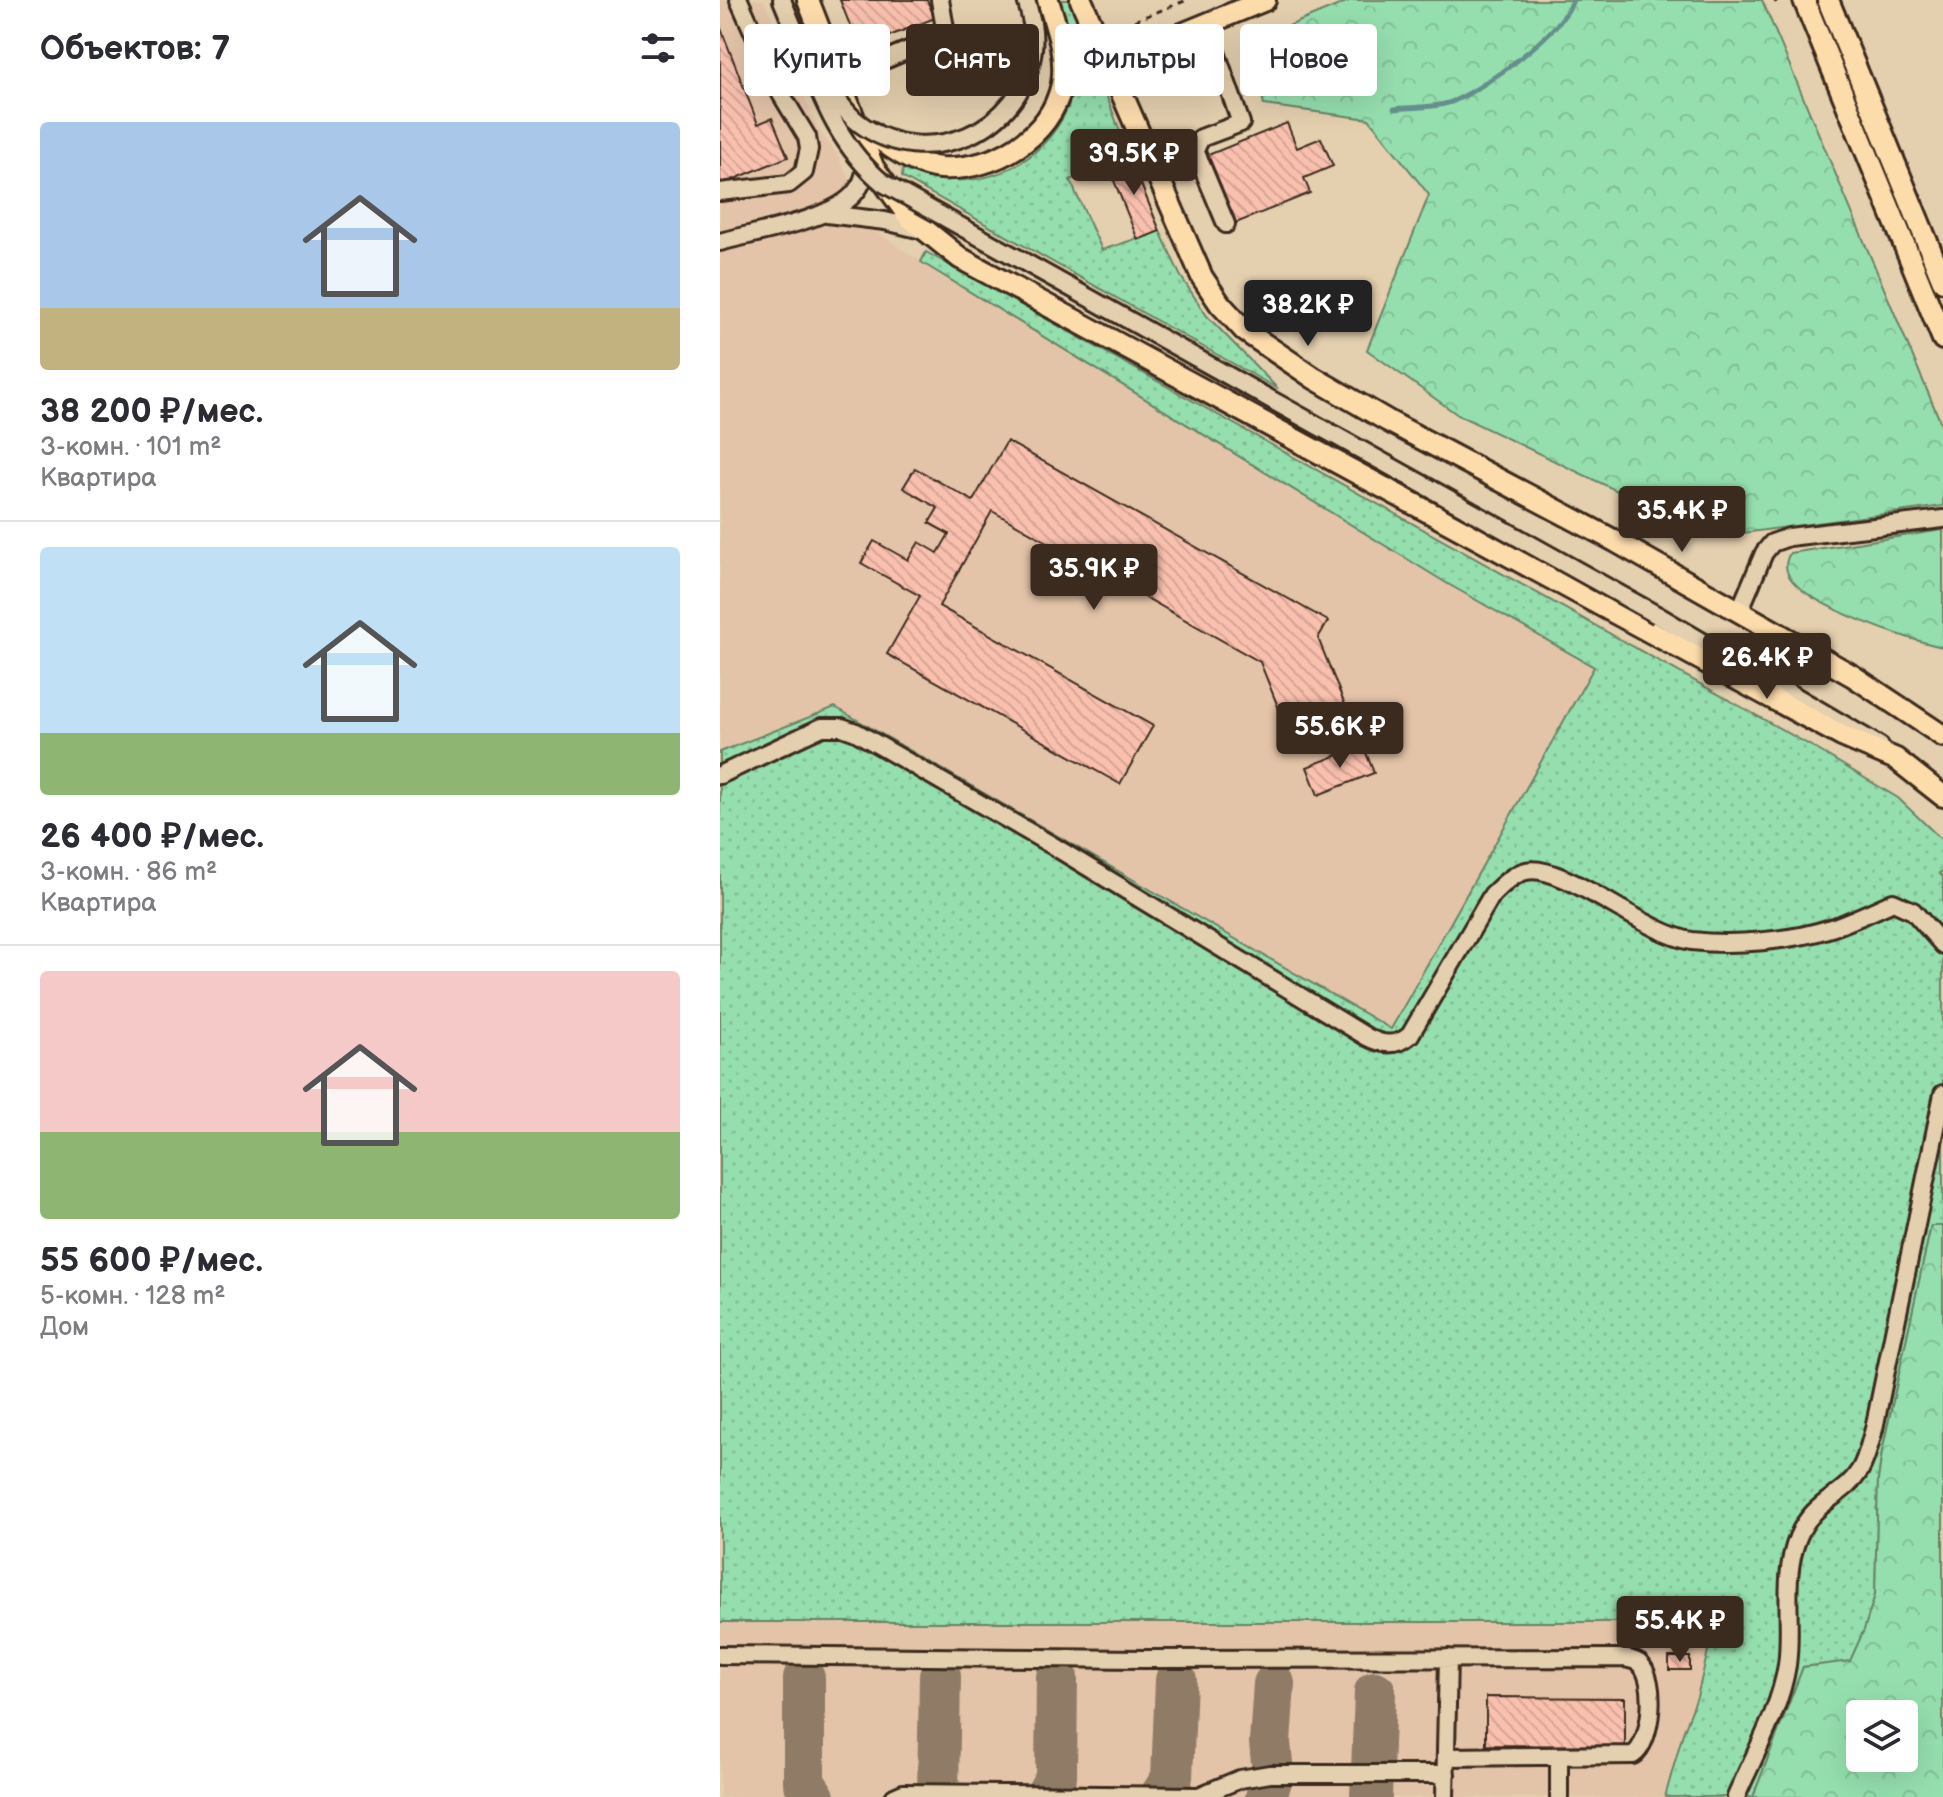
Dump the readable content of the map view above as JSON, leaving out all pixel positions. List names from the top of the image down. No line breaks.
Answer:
{"page":{"heading":"Объектов: 7","chip":["Купить","Снять","Фильтры","Новое"],"list":[{"name":"38 200 ₽/мес.","note":"3-комн. · 101 m² · Квартира"},{"name":"26 400 ₽/мес.","note":"3-комн. · 86 m² · Квартира"},{"name":"55 600 ₽/мес.","note":"5-комн. · 128 m² · Дом"}],"price":["39.5K ₽","38.2K ₽","35.4K ₽","35.9K ₽","26.4K ₽","55.6K ₽","55.4K ₽"]}}
